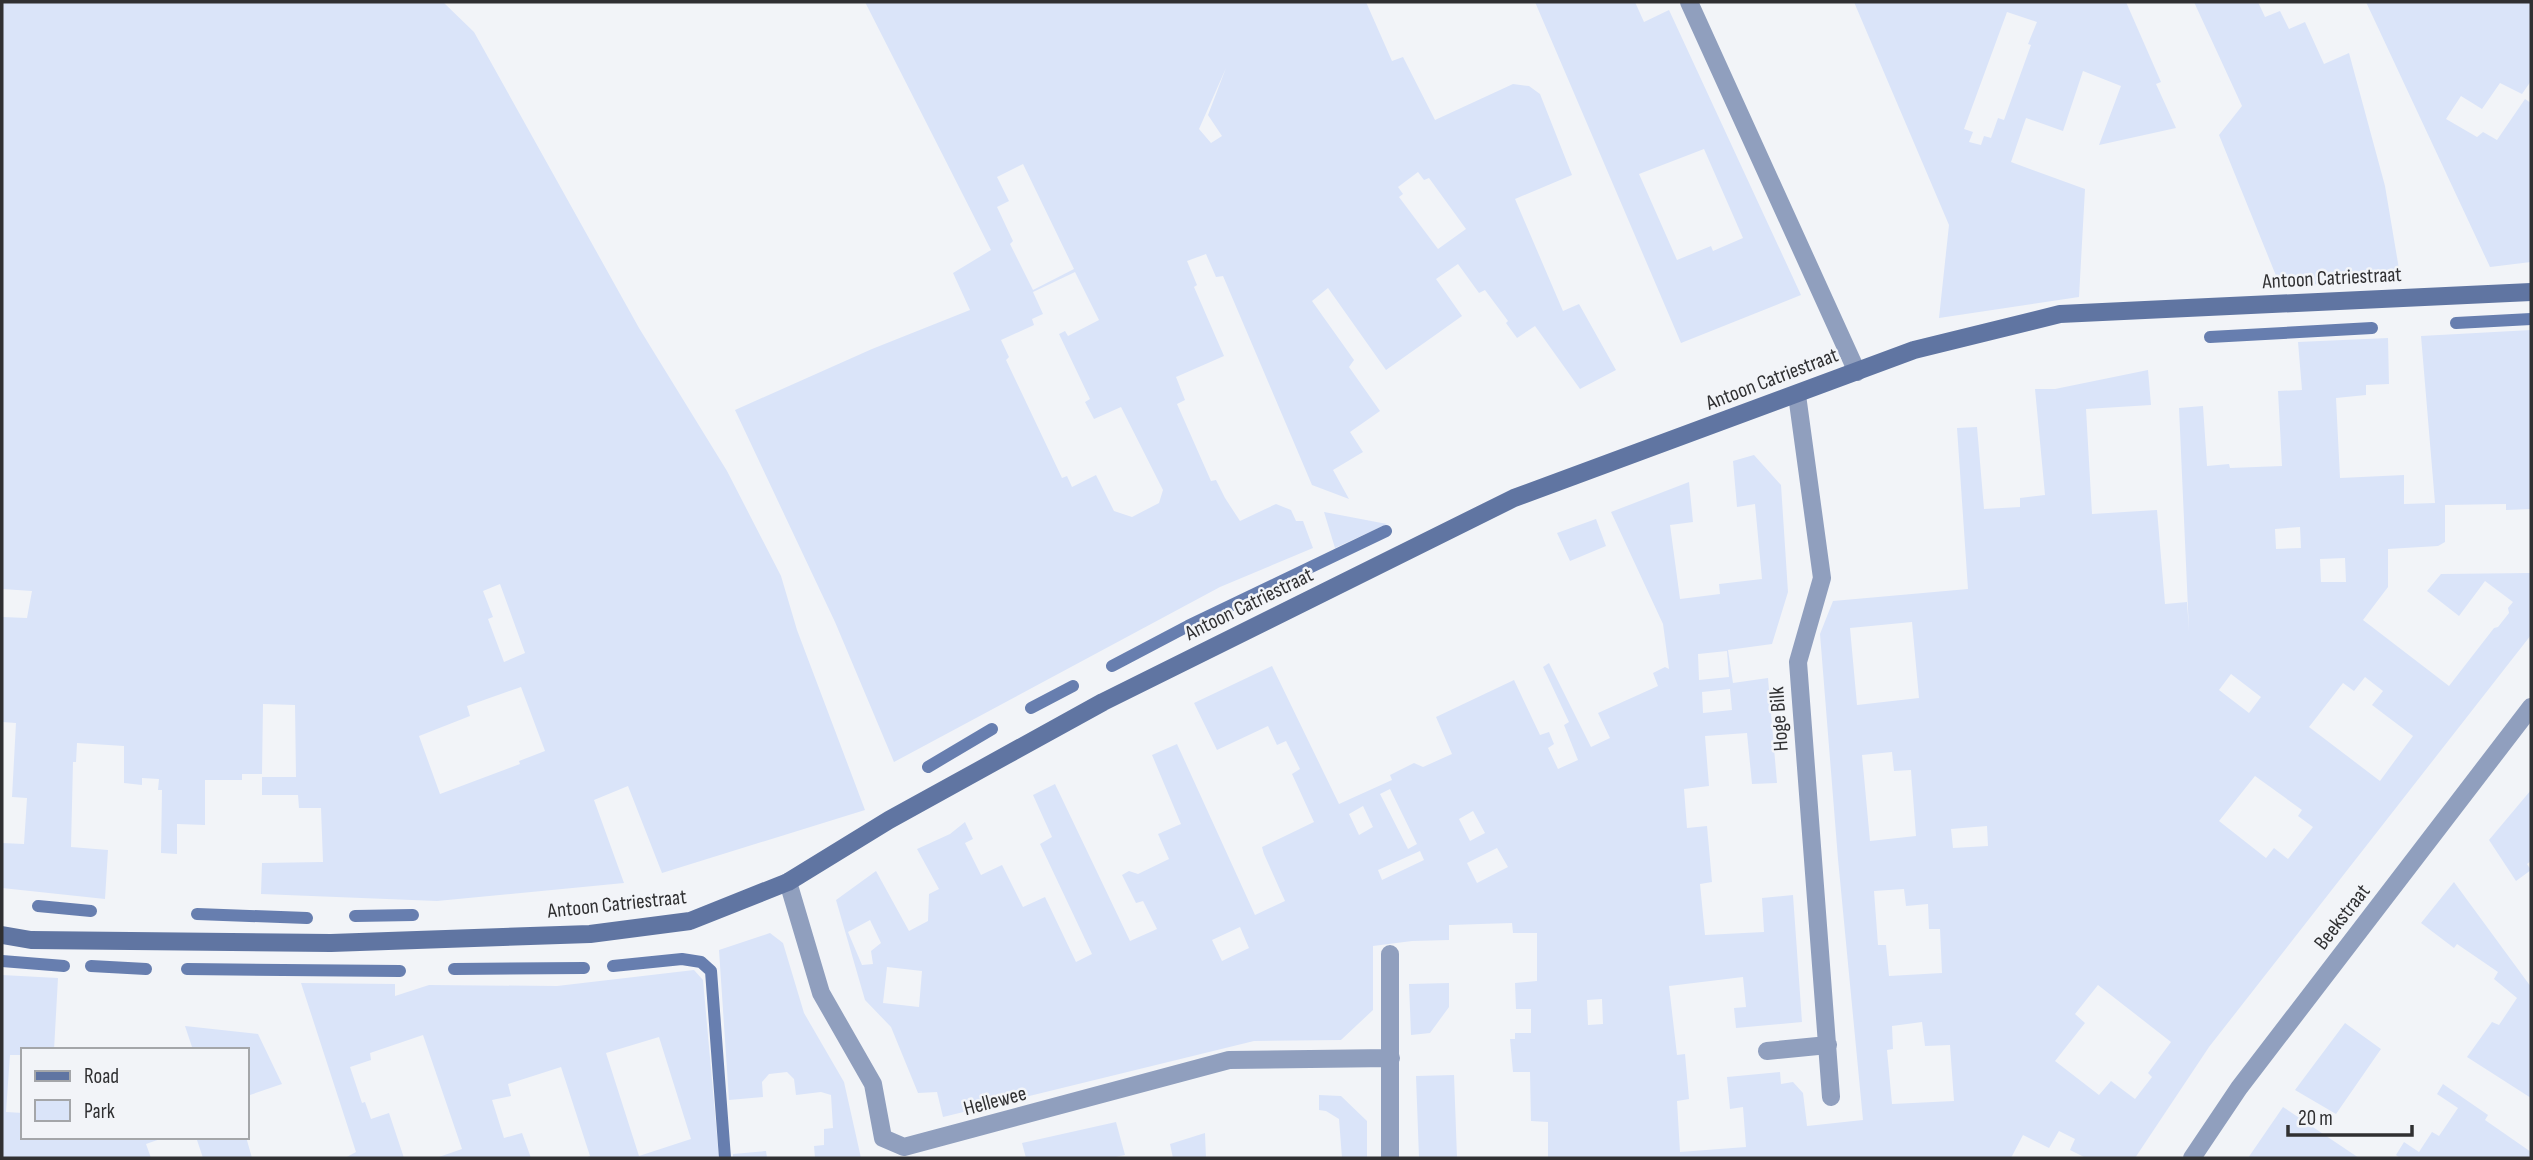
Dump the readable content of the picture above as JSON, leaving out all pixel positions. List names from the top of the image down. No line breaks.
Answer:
{"streets":{"main road":["Antoon Catriestraat"],"street":["Hoge Bilk","Beekstraat","Hellewee"]},"crossings":[["Antoon Catriestraat","Hoge Bilk"],["Antoon Catriestraat","Hellewee"]],"legend":["Road","Park"],"scale_bar":"20 m"}
